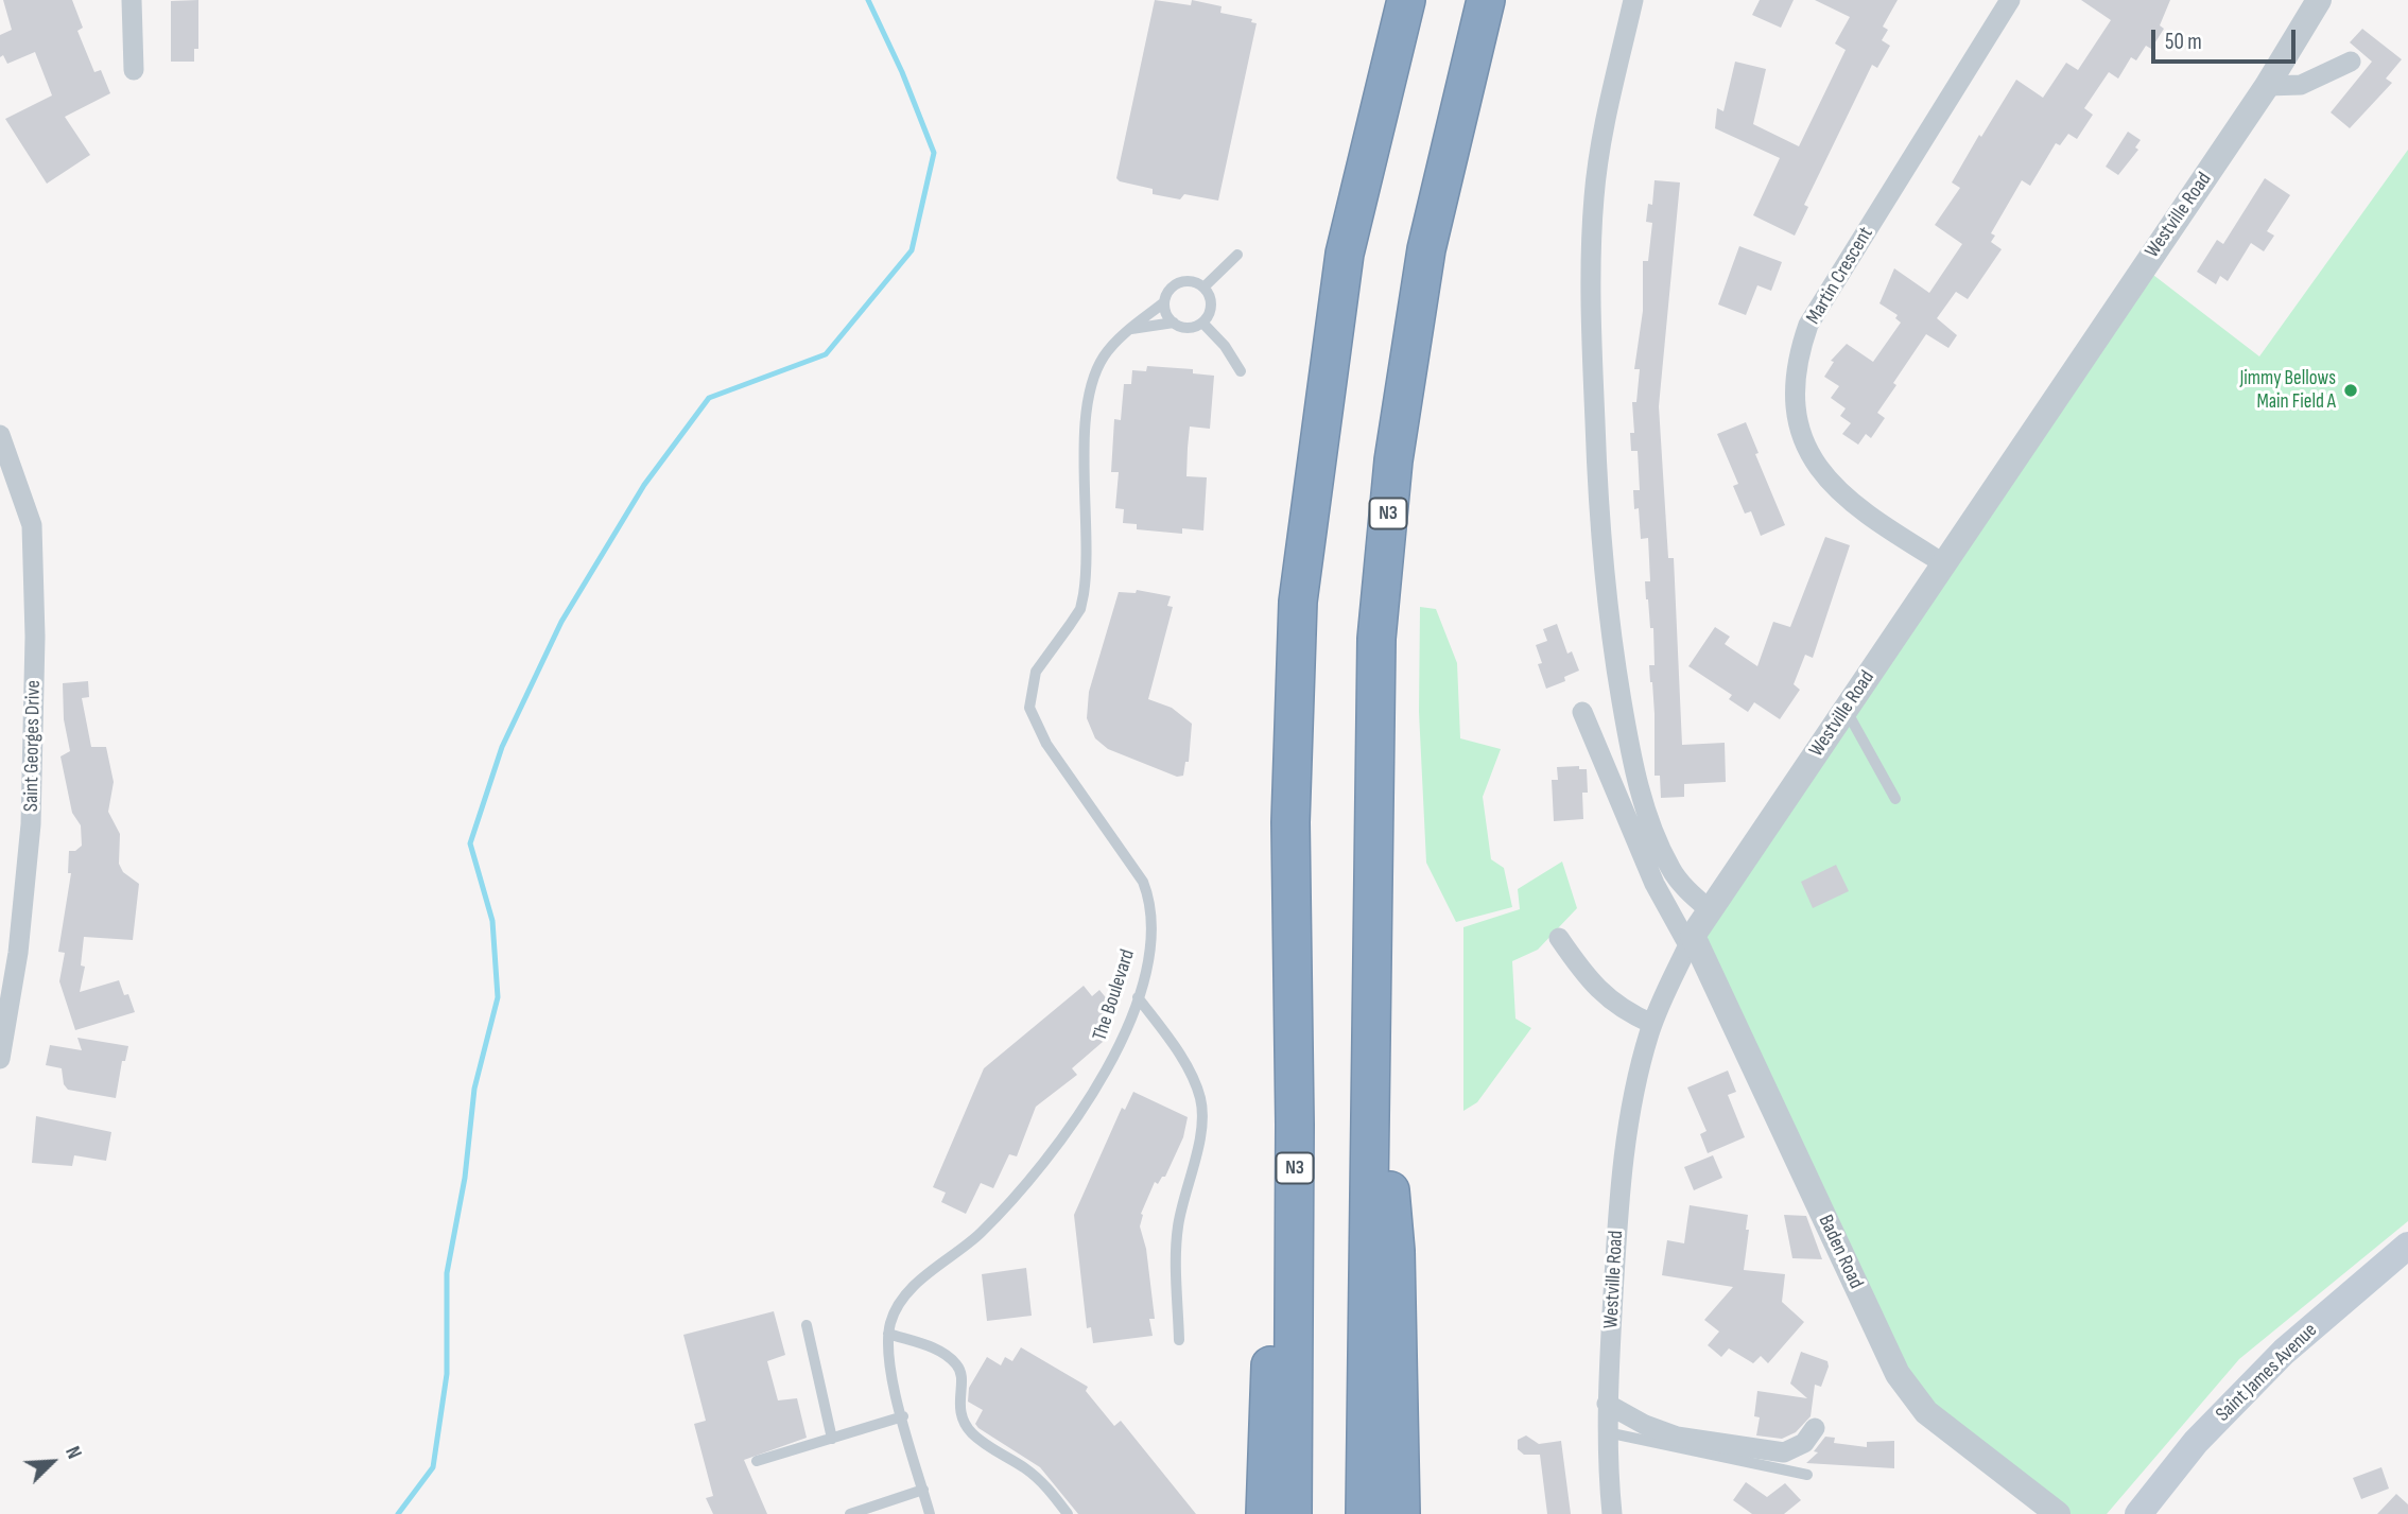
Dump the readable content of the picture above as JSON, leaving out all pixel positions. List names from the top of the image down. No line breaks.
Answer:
{"streets":{"highway":["N3"],"main road":["Saint James Avenue"],"street":["Westville Road","Martin Crescent","Saint Georges Drive","Baden Road"],"lane":["The Boulevard"]},"crossings":[["Westville Road","Martin Crescent"],["Westville Road","Baden Road"]],"places":["Jimmy Bellows Main Field A"],"scale_bar":"50 m","north":"top right"}
